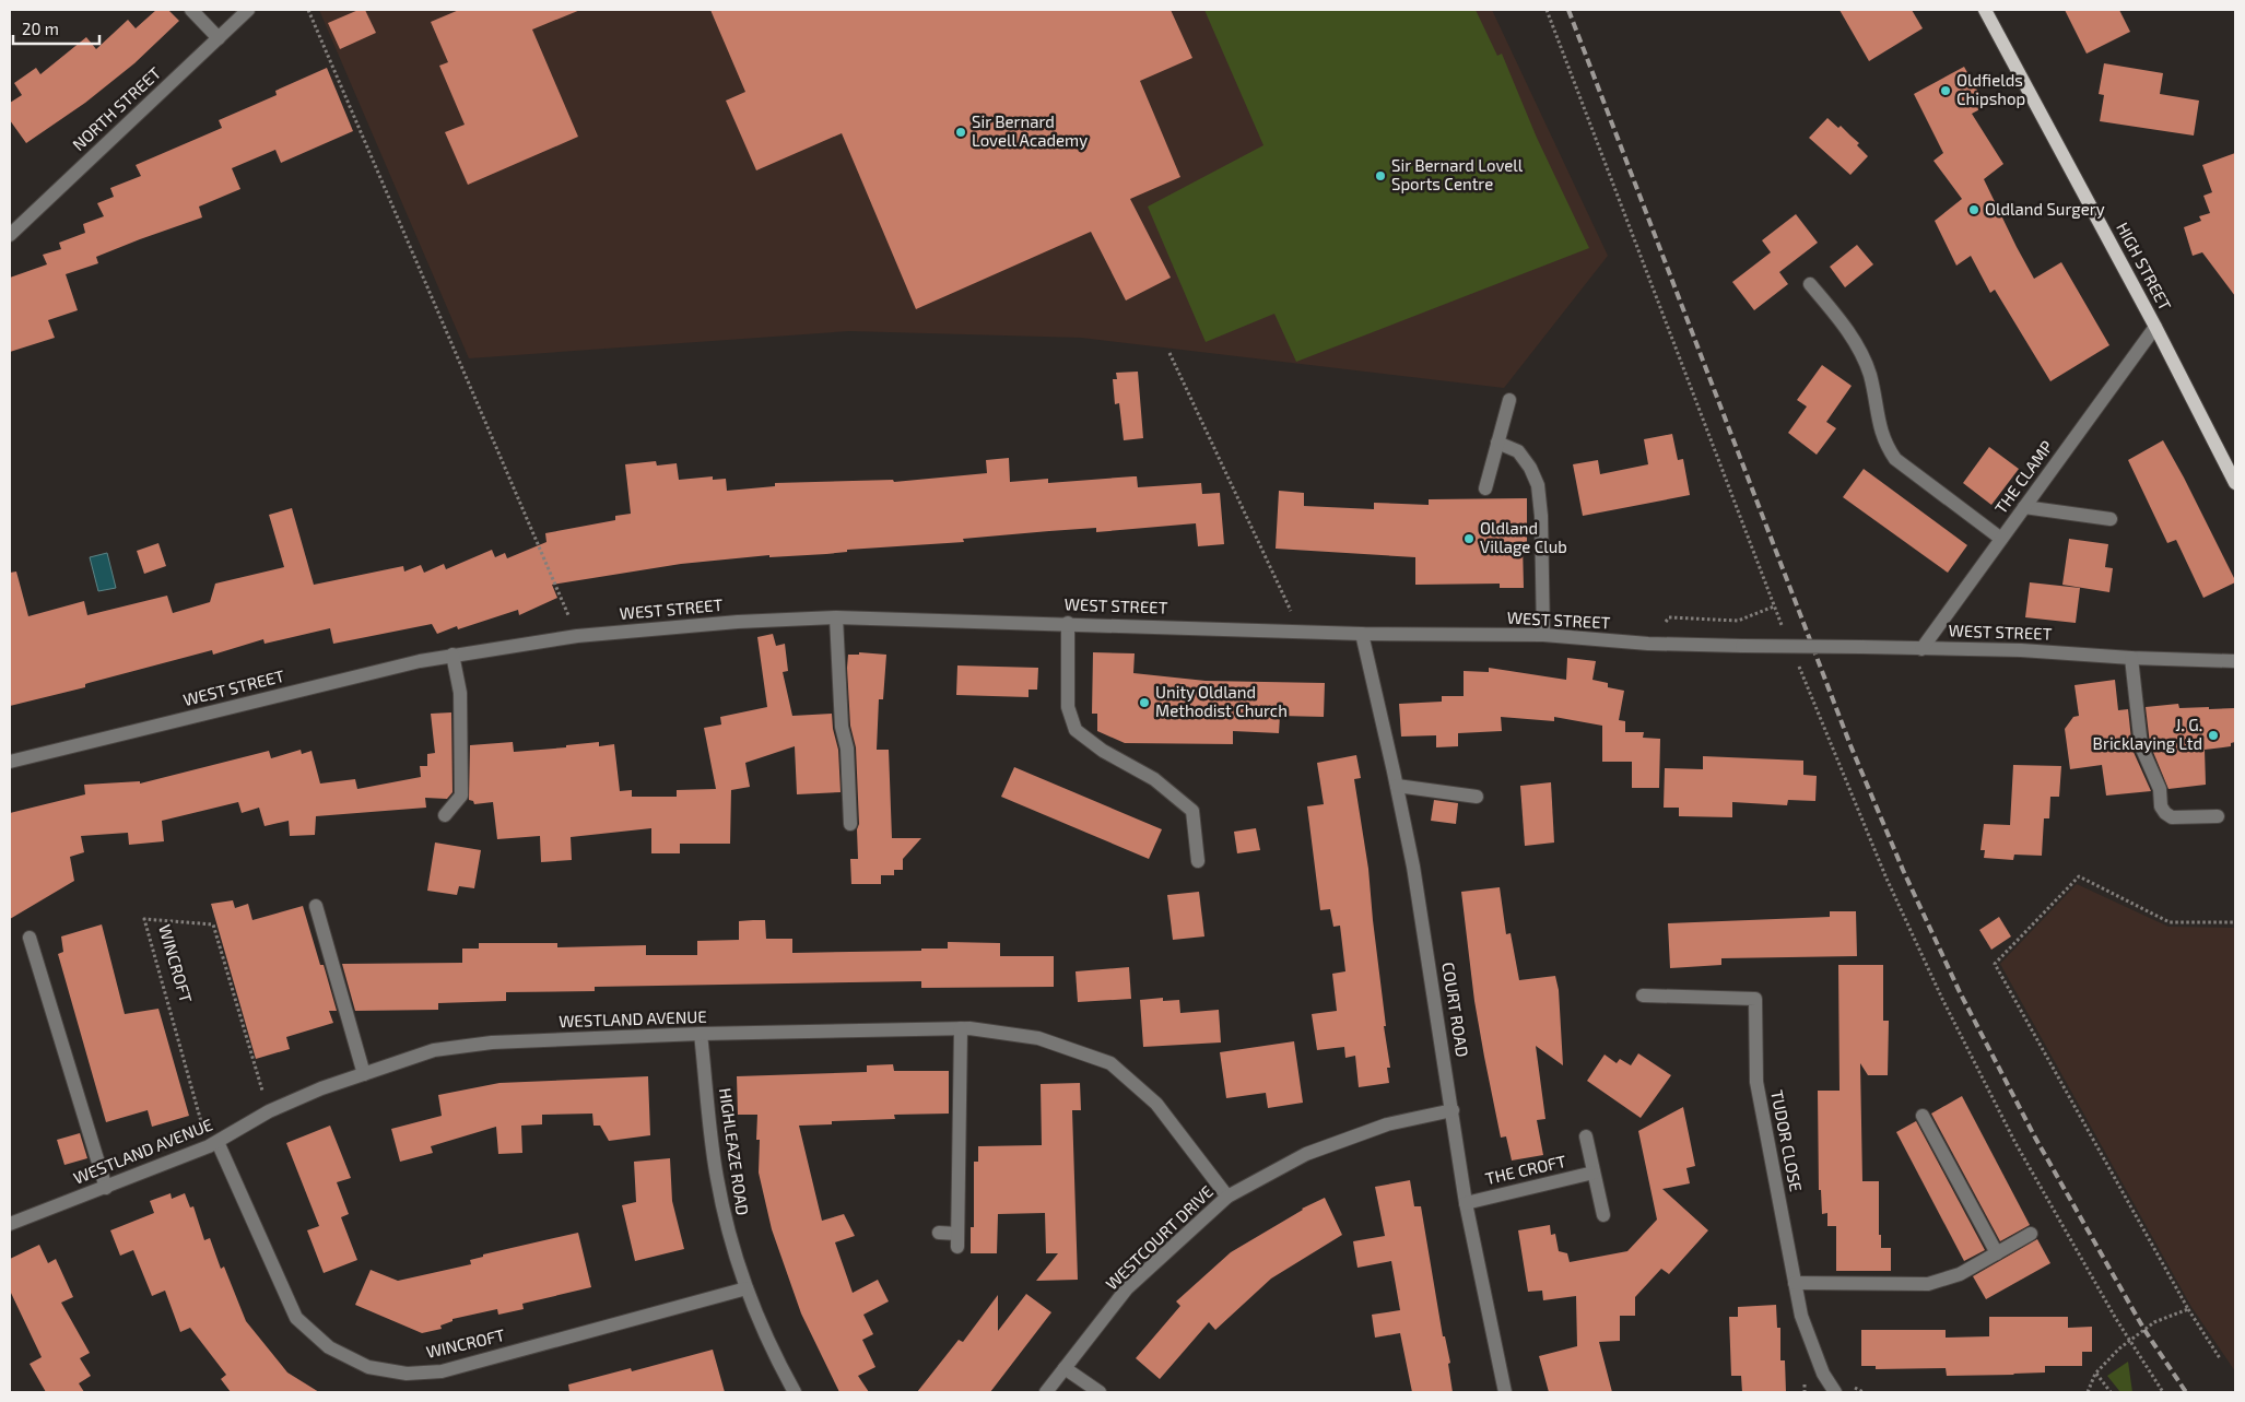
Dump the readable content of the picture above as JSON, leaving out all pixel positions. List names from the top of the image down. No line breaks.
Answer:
{"streets":{"main road":["HIGH STREET"],"street":["NORTH STREET","THE CLAMP","WEST STREET","WINCROFT","COURT ROAD","WESTLAND AVENUE","TUDOR CLOSE","HIGHLEAZE ROAD","THE CROFT","WESTCOURT DRIVE"]},"crossings":[["HIGH STREET","THE CLAMP"],["THE CLAMP","WEST STREET"],["WEST STREET","COURT ROAD"],["WINCROFT","WESTLAND AVENUE"],["WINCROFT","HIGHLEAZE ROAD"],["COURT ROAD","THE CROFT"],["COURT ROAD","WESTCOURT DRIVE"],["WESTLAND AVENUE","HIGHLEAZE ROAD"],["WESTLAND AVENUE","WESTCOURT DRIVE"]],"places":["Oldfields Chipshop","Sir Bernard Lovell Academy","Sir Bernard Lovell Sports Centre","Oldland Surgery","Oldland Village Club","Unity Oldland Methodist Church","J. G. Bricklaying Ltd"],"scale_bar":"20 m"}
